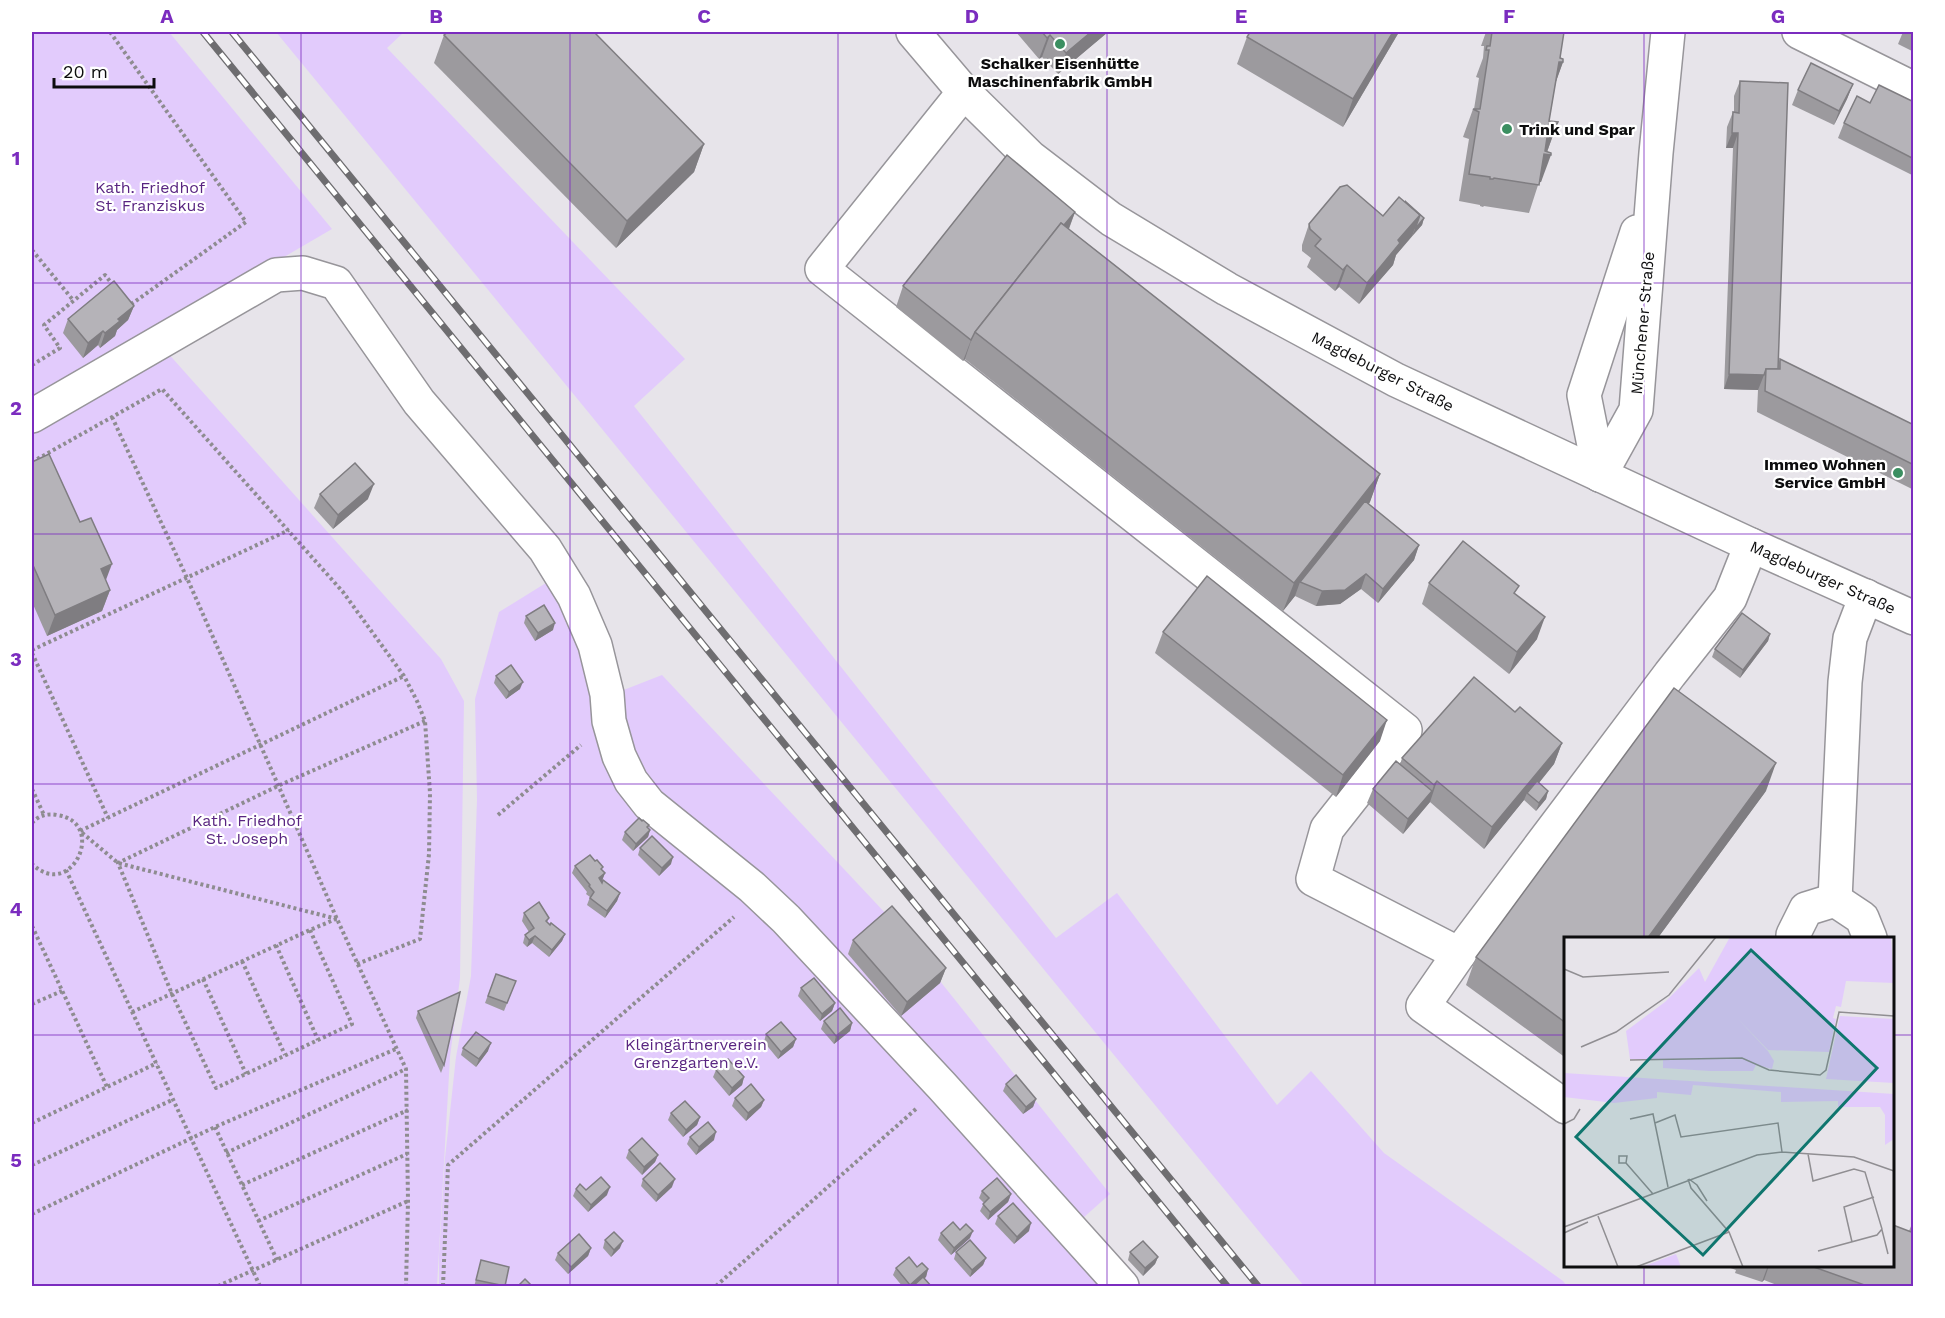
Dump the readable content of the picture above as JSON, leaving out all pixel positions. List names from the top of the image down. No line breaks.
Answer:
{"streets":{"street":["Münchener Straße","Magdeburger Straße"]},"crossings":[["Münchener Straße","Magdeburger Straße"]],"parks":["Kath. Friedhof St. Franziskus","Kath. Friedhof St. Joseph","Kleingärtnerverein Grenzgarten e.V."],"places":["Schalker Eisenhütte Maschinenfabrik GmbH","Trink und Spar","Immeo Wohnen Service GmbH"],"scale_bar":"20 m","grid":{"columns":["A","B","C","D","E","F","G"],"rows":["1","2","3","4","5"]}}
